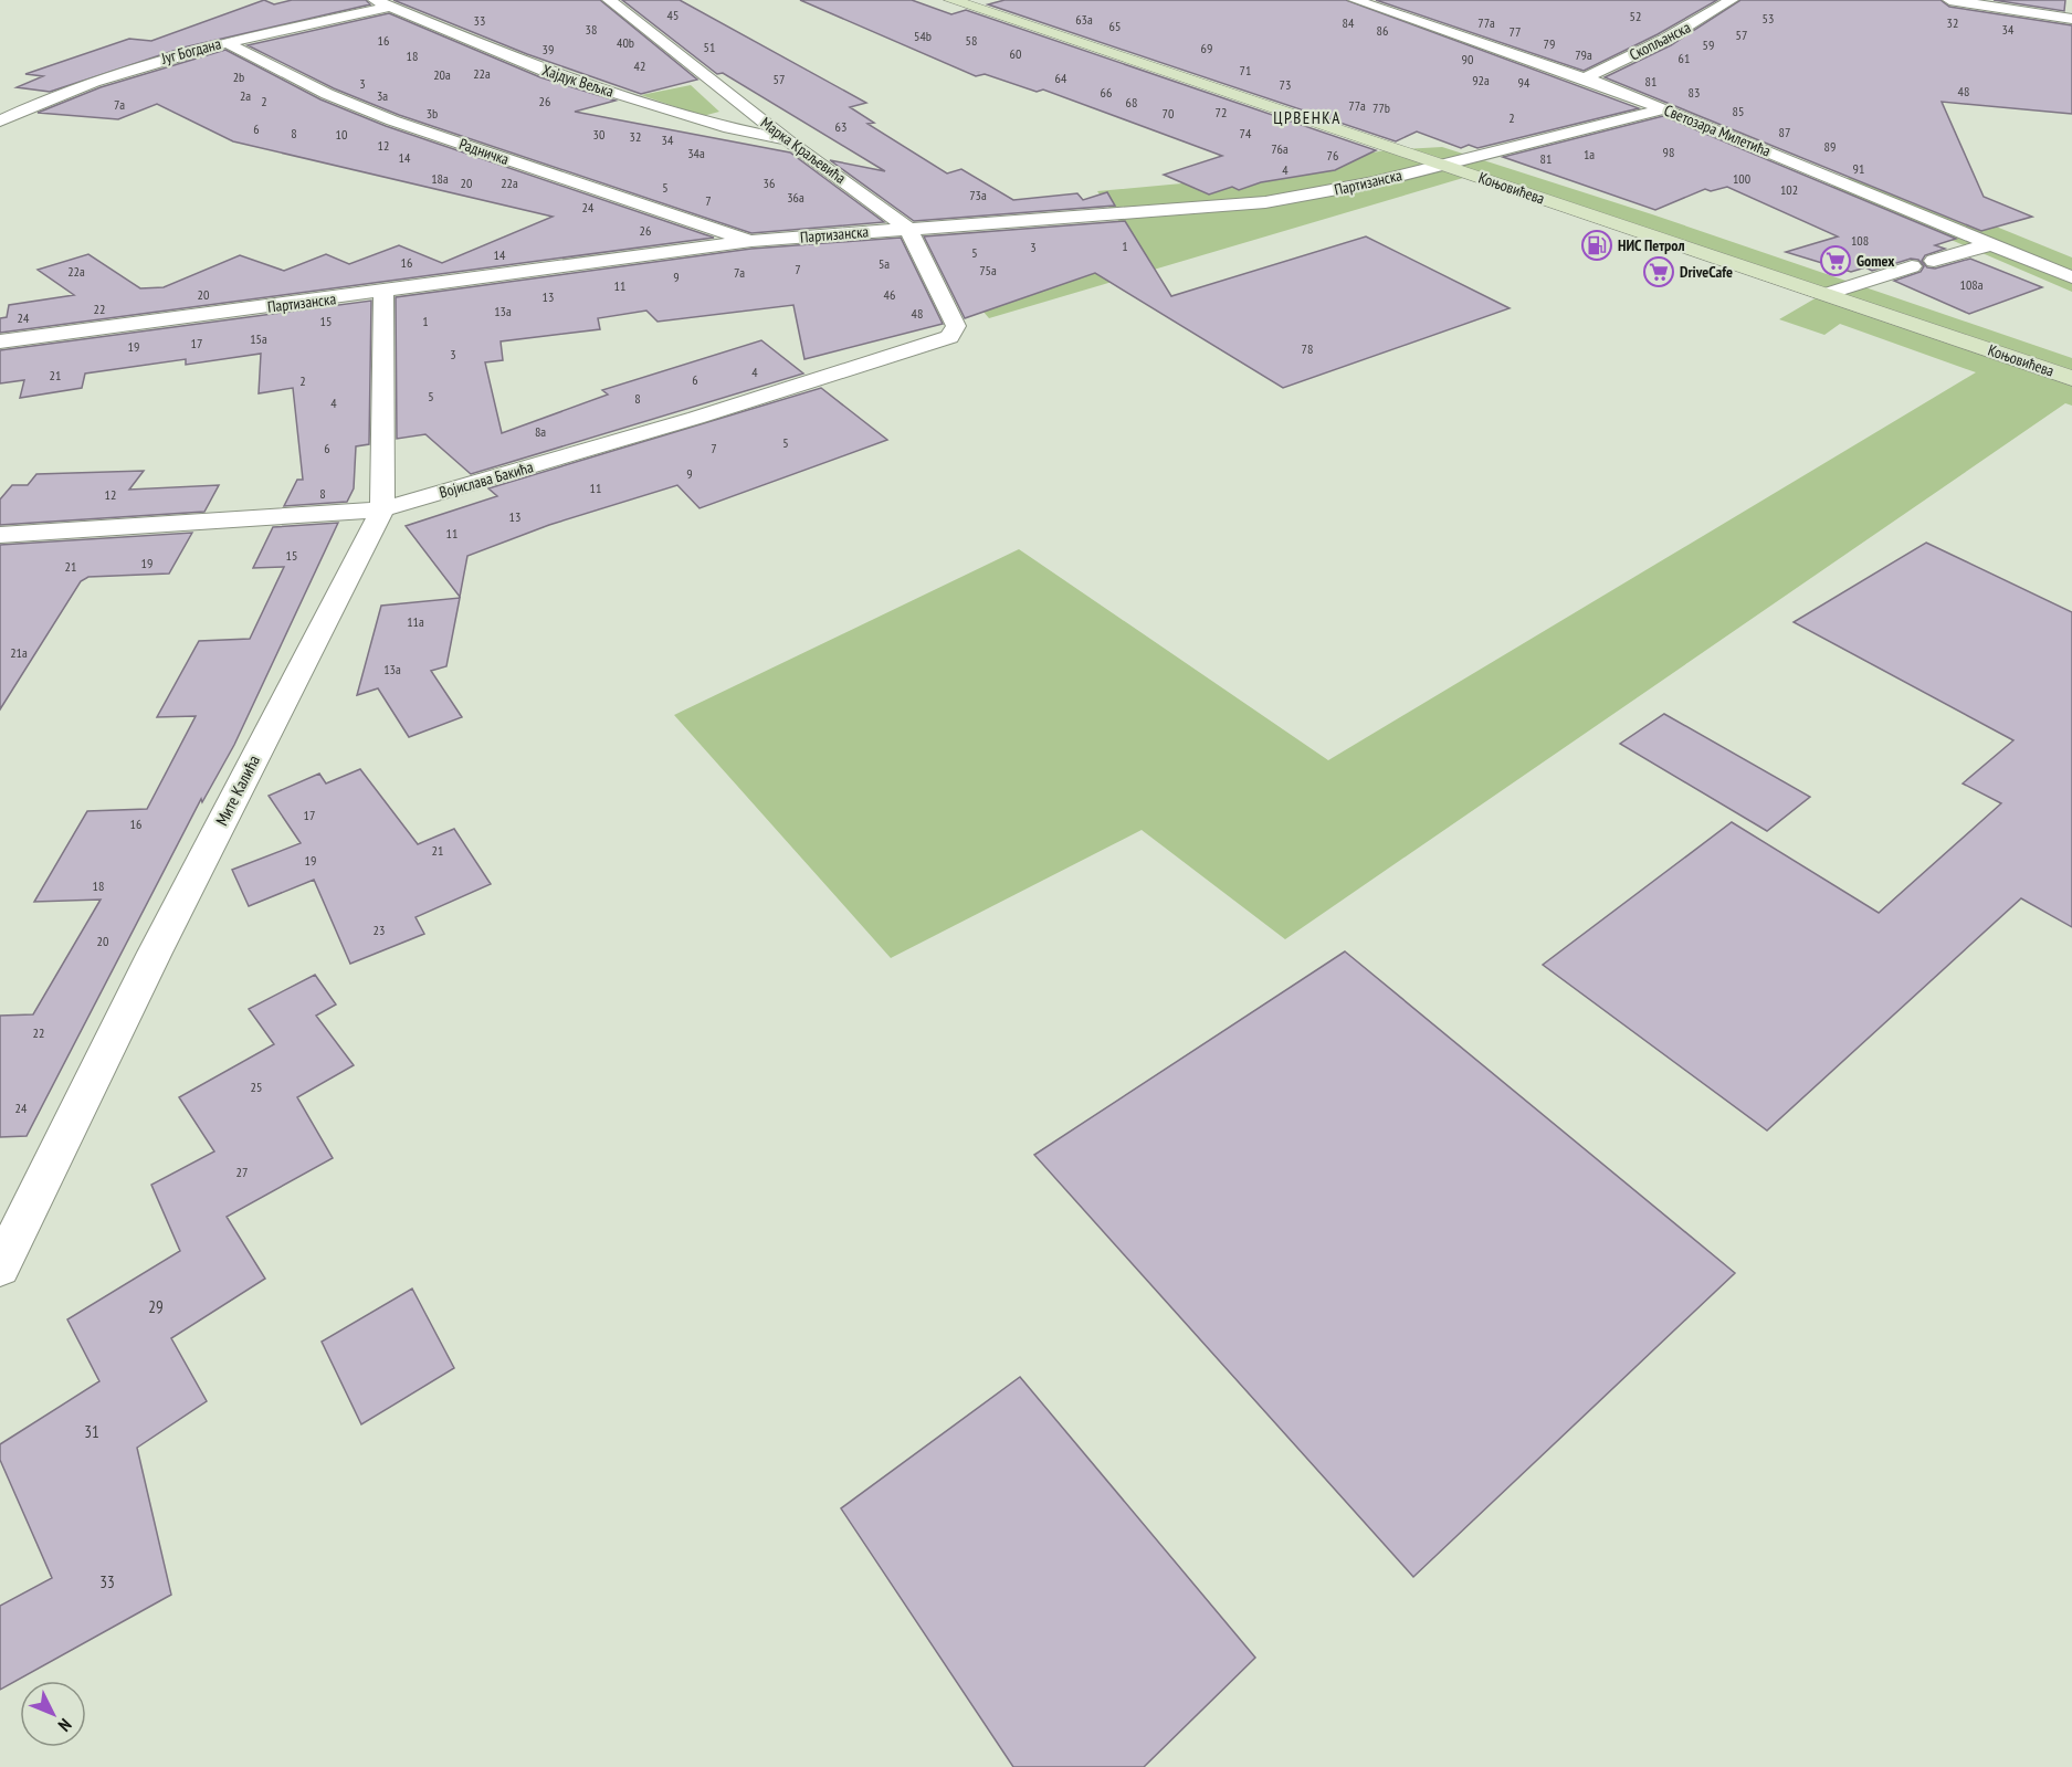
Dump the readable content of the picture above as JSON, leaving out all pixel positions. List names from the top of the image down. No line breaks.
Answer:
{"streets":{"main road":["Коњовићева"],"street":["Скопљанска","Југ Богдана","Хајдук Вељка","Светозара Милетића","Марка Краљевића","Радничка","Партизанска","Војислава Бакића","Мите Калића"]},"crossings":[["Скопљанска","Светозара Милетића"],["Југ Богдана","Хајдук Вељка"],["Југ Богдана","Радничка"],["Хајдук Вељка","Марка Краљевића"],["Светозара Милетића","Партизанска"],["Марка Краљевића","Партизанска"],["Марка Краљевића","Војислава Бакића"],["Радничка","Партизанска"],["Партизанска","Коњовићева"],["Партизанска","Мите Калића"],["Војислава Бакића","Мите Калића"]],"districts":["ЦРВЕНКА"],"places":{"fuel station":["НИС Петрол"],"supermarket":["Gomex","DriveCafe"]},"house_numbers":["45","52","53","63a","33","84","77a","32","65","38","34","86","77","57","54b","16","58","40b","79","59","51","69","39","60","79a","18","61","90","42","71","22a","20a","2b","64","57","92a","81","94","3","73","48","66","83","2a","3a","2","26","68","7a","77a","77b","85","72","3b","70","2","63","6","87","8","74","10","30","32","34","12","89","76a","98","34a","1a","76","14","81","91","4","18a","100","20","22a","36","5","102","73a","36a","7","24","26","108","1","3","5","14","16","5a","7","75a","22a","7a","9","108a","11","20","46","13","22","13a","48","24","15","1","15a","17","19","78","3","4","21","6","2","5","8","4","8a","5","6","7","9","11","8","12","13","11","15","19","21","11a","21a","13a","17","16","21","19","18","23","20","22","25","24","27","29","31","33"],"north":"bottom right"}
